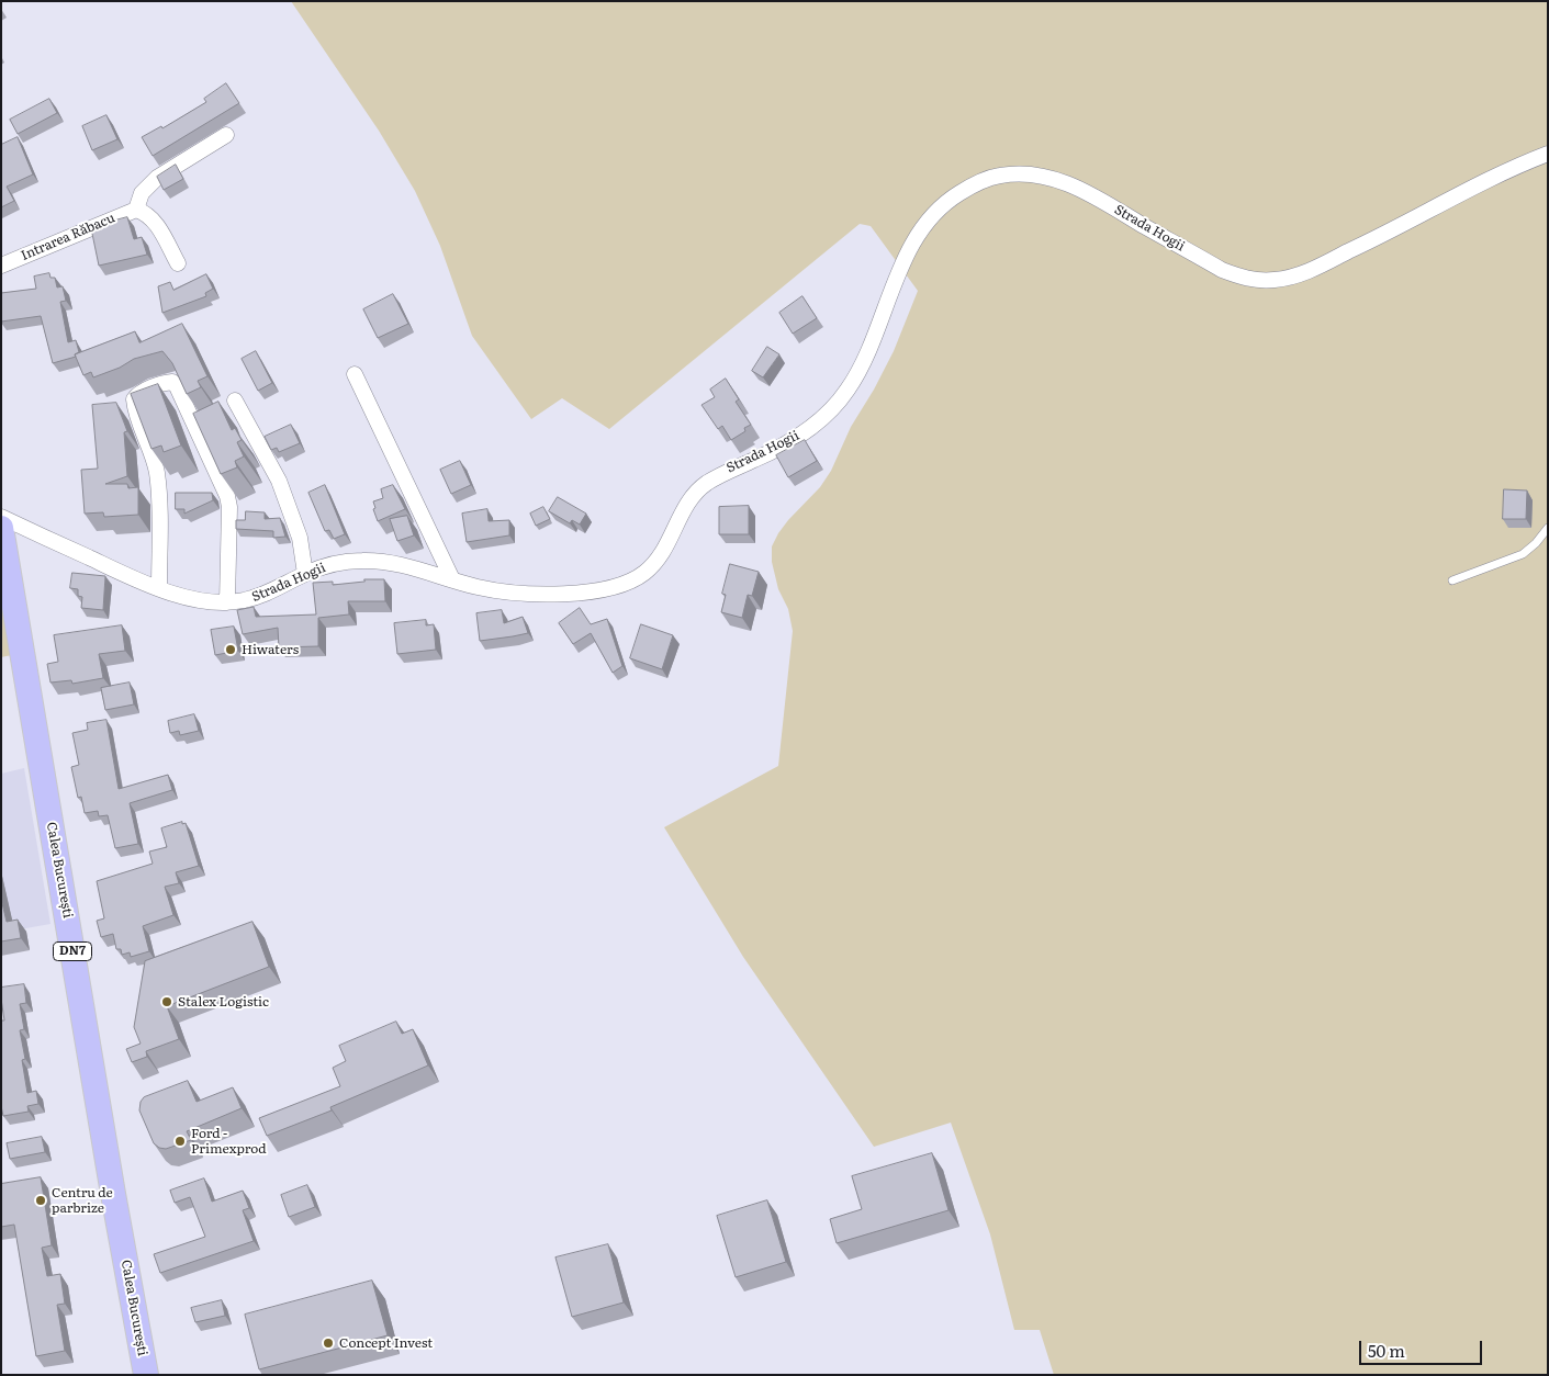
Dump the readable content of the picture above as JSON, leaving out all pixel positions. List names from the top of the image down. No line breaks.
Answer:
{"streets":{"highway":["Calea București","DN7"],"street":["Strada Hogii","Intrarea Răbacu"]},"places":["Hiwaters","Stalex Logistic","Ford - Primexprod","Centru de parbrize","Concept Invest"],"scale_bar":"50 m"}
